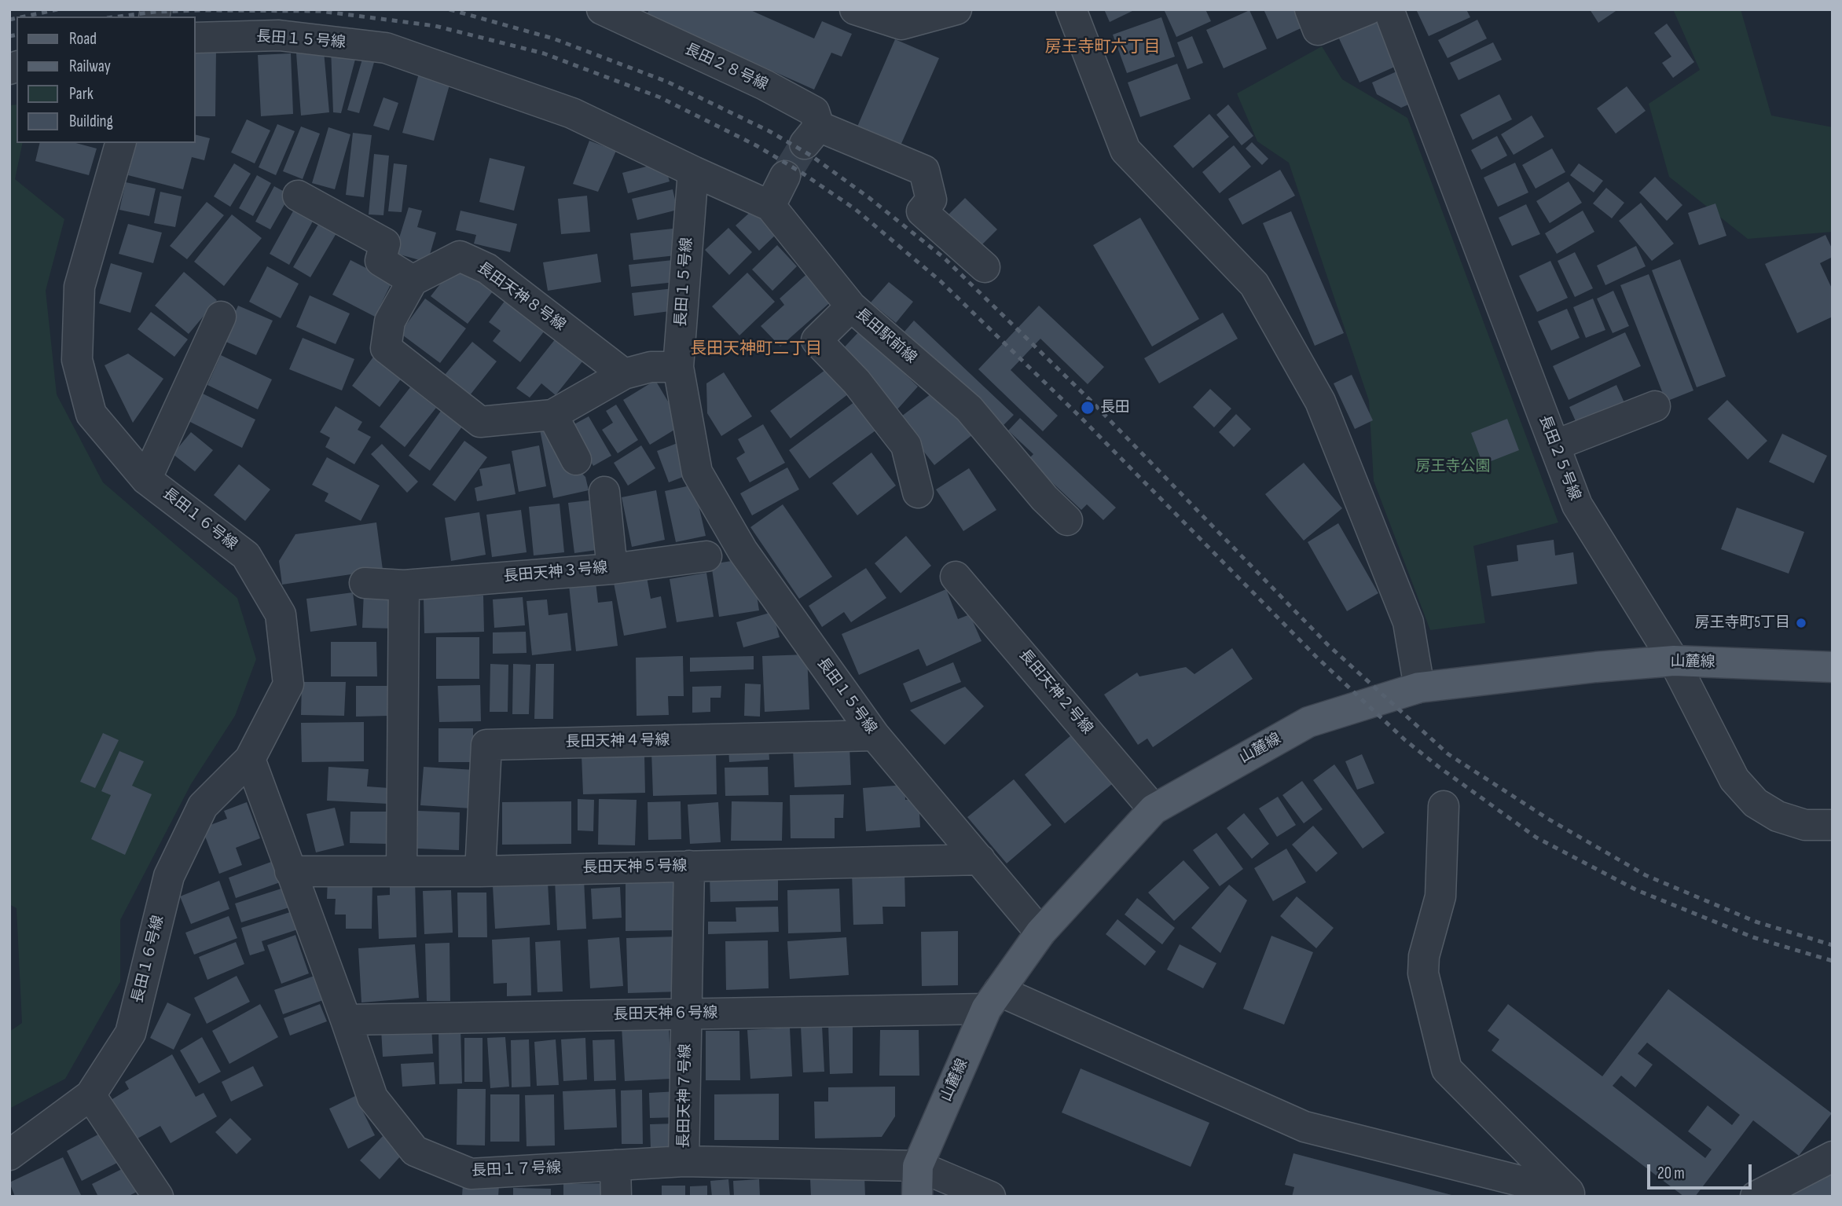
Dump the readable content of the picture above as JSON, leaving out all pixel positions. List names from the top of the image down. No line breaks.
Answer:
{"streets":{"main road":["山麓線"],"street":["長田１５号線","長田２８号線","長田天神８号線","長田駅前線","長田２５号線","長田１６号線","長田天神３号線","長田天神２号線","長田天神４号線","長田天神５号線","長田天神６号線","長田天神７号線","長田１７号線"]},"crossings":[["長田１５号線","長田駅前線"],["長田１５号線","山麓線"],["長田１５号線","長田天神４号線"],["長田１５号線","長田天神５号線"],["長田２５号線","山麓線"],["長田１６号線","長田１７号線"],["山麓線","長田天神２号線"],["山麓線","長田天神６号線"],["山麓線","長田１７号線"],["長田天神４号線","長田天神５号線"],["長田天神５号線","長田天神７号線"],["長田天神５号線","長田１７号線"],["長田天神６号線","長田天神７号線"],["長田天神６号線","長田１７号線"],["長田天神７号線","長田１７号線"]],"districts":["房王寺町六丁目","長田天神町二丁目"],"parks":["房王寺公園"],"places":["長田","房王寺町5丁目"],"legend":["Road","Railway","Park","Building"],"scale_bar":"20 m"}
